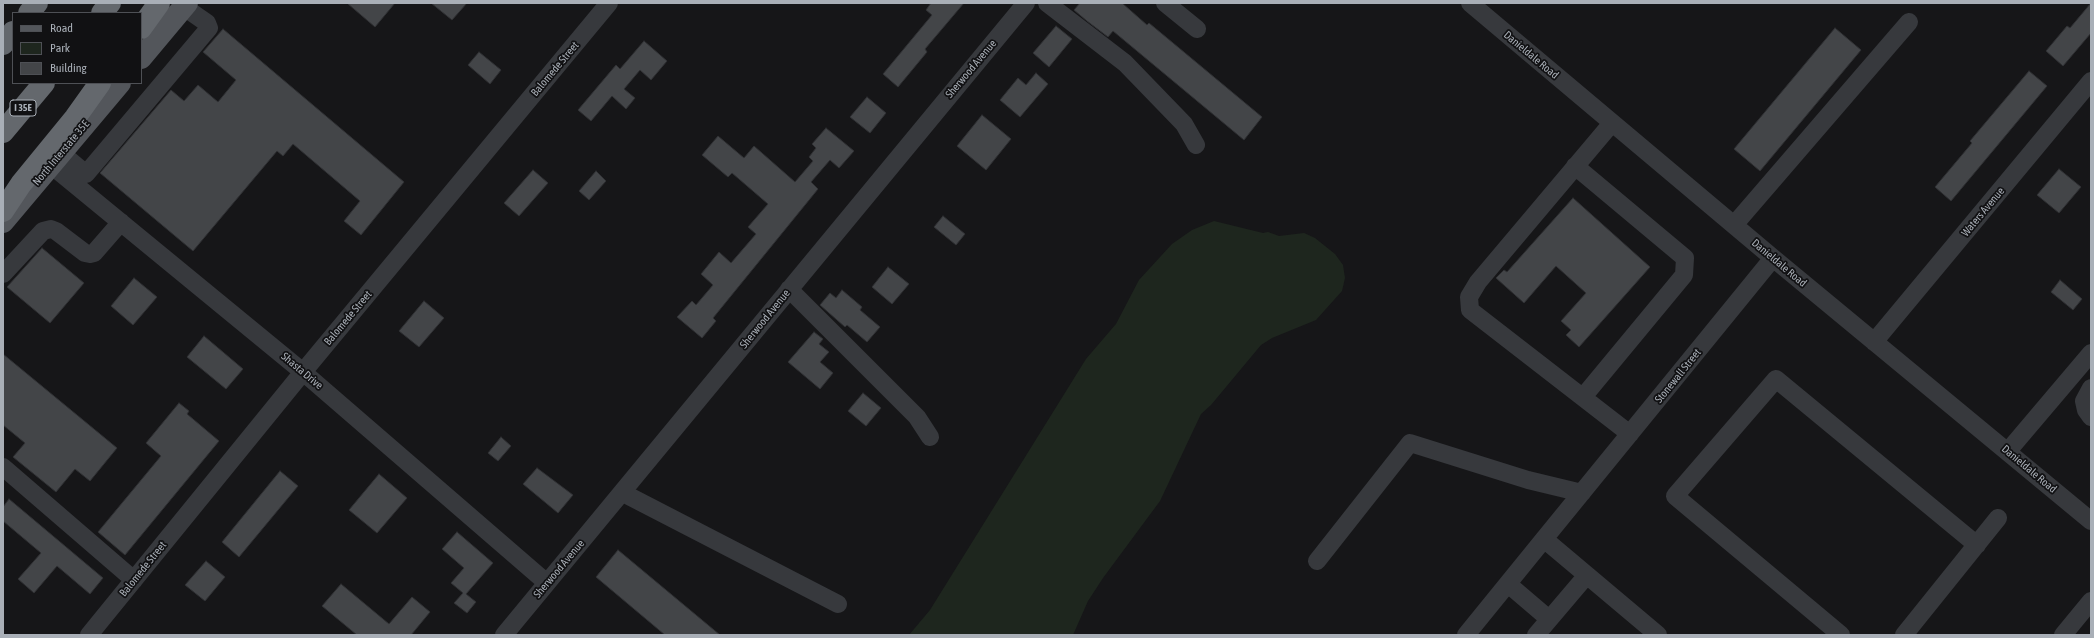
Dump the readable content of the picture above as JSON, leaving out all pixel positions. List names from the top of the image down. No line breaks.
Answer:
{"streets":{"highway":["I 35E"],"main road":["North Interstate 35E"],"street":["Danieldale Road","Balomede Street","Sherwood Avenue","Waters Avenue","Shasta Drive","Stonewall Street"]},"crossings":[["Danieldale Road","Waters Avenue"],["Danieldale Road","Stonewall Street"],["Balomede Street","Shasta Drive"],["Sherwood Avenue","Shasta Drive"],["North Interstate 35E","Shasta Drive"]],"legend":["Road","Park","Building"]}
